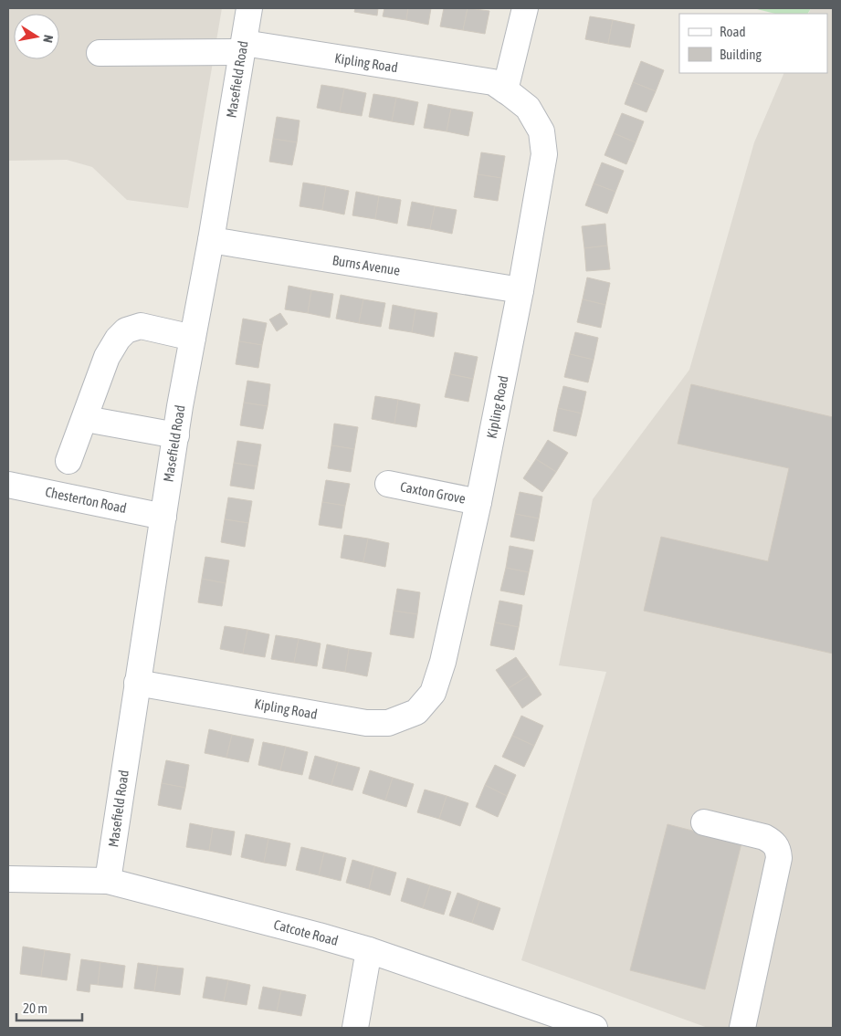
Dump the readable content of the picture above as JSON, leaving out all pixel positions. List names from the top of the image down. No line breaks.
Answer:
{"streets":{"street":["Kipling Road","Masefield Road","Burns Avenue","Caxton Grove","Chesterton Road","Catcote Road"]},"crossings":[["Kipling Road","Masefield Road"],["Kipling Road","Burns Avenue"],["Kipling Road","Caxton Grove"],["Masefield Road","Burns Avenue"],["Masefield Road","Chesterton Road"],["Masefield Road","Catcote Road"]],"legend":["Road","Building"],"scale_bar":"20 m","north":"right"}
